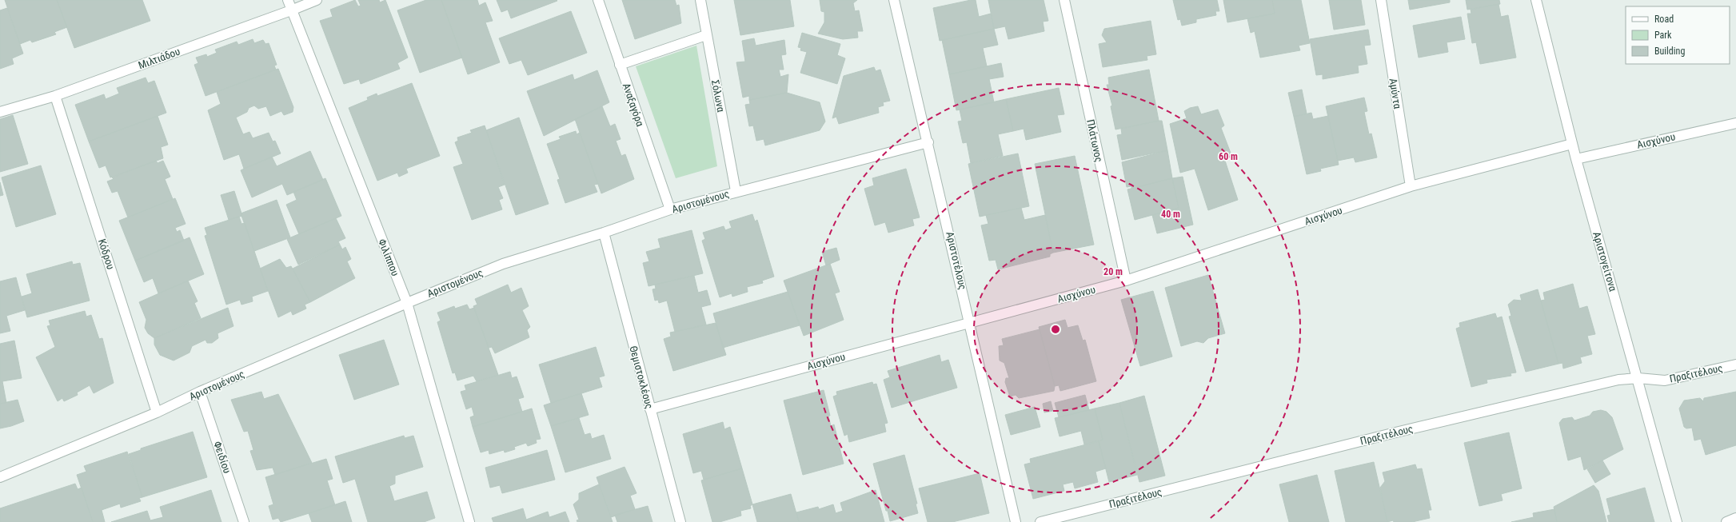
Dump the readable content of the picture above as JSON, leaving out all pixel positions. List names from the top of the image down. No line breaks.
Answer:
{"streets":{"street":["Μιλτιάδου","Αμύντα","Σόλωνα","Αναξαγόρα","Πλάτωνος","Αισχύνου","Αριστομένους","Κόδρου","Φιλίππου","Αριστοτέλους","Αριστογείτονα","Πραξιτέλους","Θεμιστοκλέους","Φειδίου"]},"crossings":[["Μιλτιάδου","Κόδρου"],["Μιλτιάδου","Φιλίππου"],["Αμύντα","Αισχύνου"],["Σόλωνα","Αριστομένους"],["Αναξαγόρα","Αριστομένους"],["Πλάτωνος","Αισχύνου"],["Αισχύνου","Αριστοτέλους"],["Αισχύνου","Αριστογείτονα"],["Αισχύνου","Θεμιστοκλέους"],["Αριστομένους","Κόδρου"],["Αριστομένους","Φιλίππου"],["Αριστομένους","Αριστοτέλους"],["Αριστομένους","Θεμιστοκλέους"],["Αριστομένους","Φειδίου"],["Αριστογείτονα","Πραξιτέλους"]],"legend":["Road","Park","Building"],"rings":["60 m","40 m","20 m"]}
